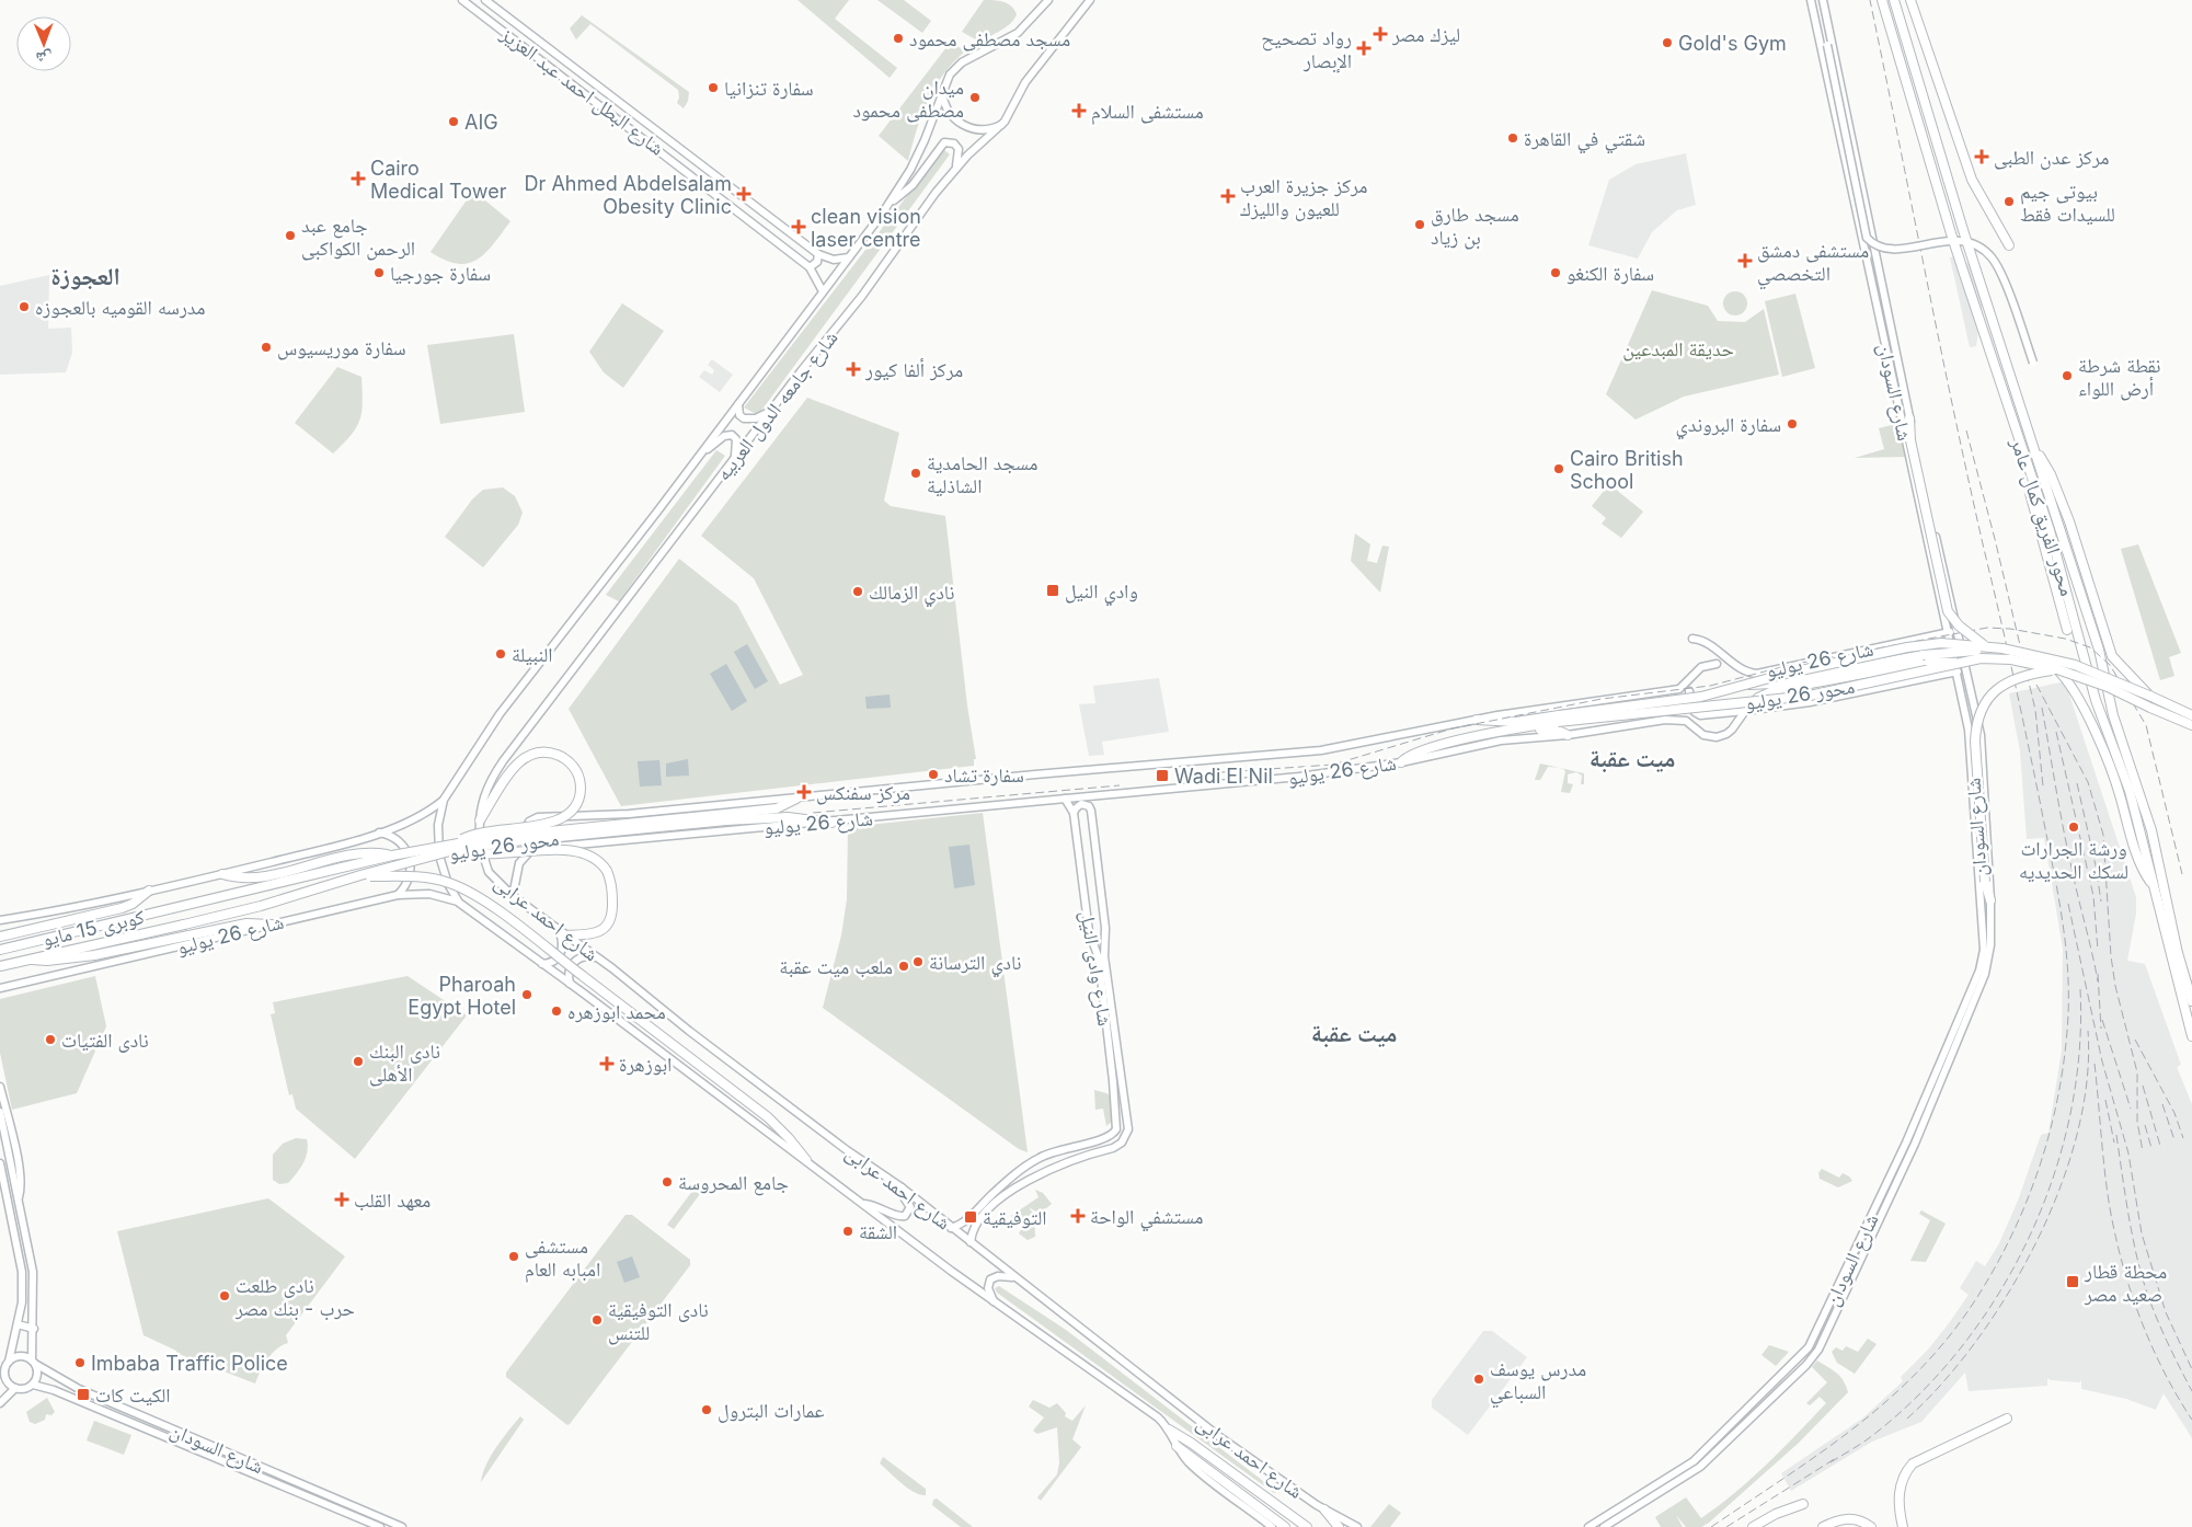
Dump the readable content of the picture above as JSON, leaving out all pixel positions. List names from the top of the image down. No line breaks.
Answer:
{"streets":{"highway":["محور الفريق كمال عامر","محور 26 يوليو","كوبرى 15 مايو"],"main road":["شارع البطل احمد عبد العزيز","شارع السودان","شارع جامعه الدول العربيه","شارع 26 يوليو","شارع احمد عرابى","شارع وادى النيل"]},"crossings":[["شارع البطل احمد عبد العزيز","شارع جامعه الدول العربيه"],["شارع السودان","شارع 26 يوليو"],["شارع السودان","محور 26 يوليو"],["شارع جامعه الدول العربيه","شارع احمد عرابى"],["شارع 26 يوليو","محور 26 يوليو"],["شارع 26 يوليو","شارع احمد عرابى"],["شارع 26 يوليو","شارع وادى النيل"],["محور 26 يوليو","كوبرى 15 مايو"]],"districts":["العجوزة","ميت عقبة","ميت عقبة"],"parks":["حديقة المبدعين"],"places":{"health":["ليزك مصر","رواد تصحيح الإبصار","مستشفى السلام","مركز عدن الطبى","Cairo Medical Tower","Dr Ahmed Abdelsalam Obesity Clinic","مركز جزيرة العرب للعيون والليزك","clean vision laser centre","مستشفى دمشق التخصصي","مركز ألفا كيور","مركز سفنكس","ابوزهرة","معهد القلب","مستشفي الواحة"],"other":["مسجد مصطفى محمود","Gold's Gym","سفارة تنزانيا","ميدان مصطفى محمود","AIG","شقتي في القاهرة","بيوتى جيم للسيدات فقط","مسجد طارق بن زياد","جامع عبد الرحمن الكواكبى","سفارة جورجيا","سفارة الكنغو","مدرسه القوميه بالعجوزه","سفارة موريسيوس","نقطة شرطة أرض اللواء","سفارة البروندي","Cairo British School","مسجد الحامدية الشاذلية","نادي الزمالك","النبيلة","سفارة تشاد","ورشة الجرارات لسكك الحديديه","نادي الترسانة","ملعب ميت عقبة","Pharoah Egypt Hotel","محمد ابوزهره","نادى الفتيات","نادى البنك الأهلى","جامع المحروسة","الشقة","مستشفى امبابه العام","نادى طلعت حرب - بنك مصر","نادى التوفيقية للتنس","Imbaba Traffic Police","مدرس يوسف السباعي","عمارات البترول"],"transit":["وادي النيل","Wadi El Nil","التوفيقية","محطة قطار صعيد مصر","الکيت کات"]},"north":"bottom"}
